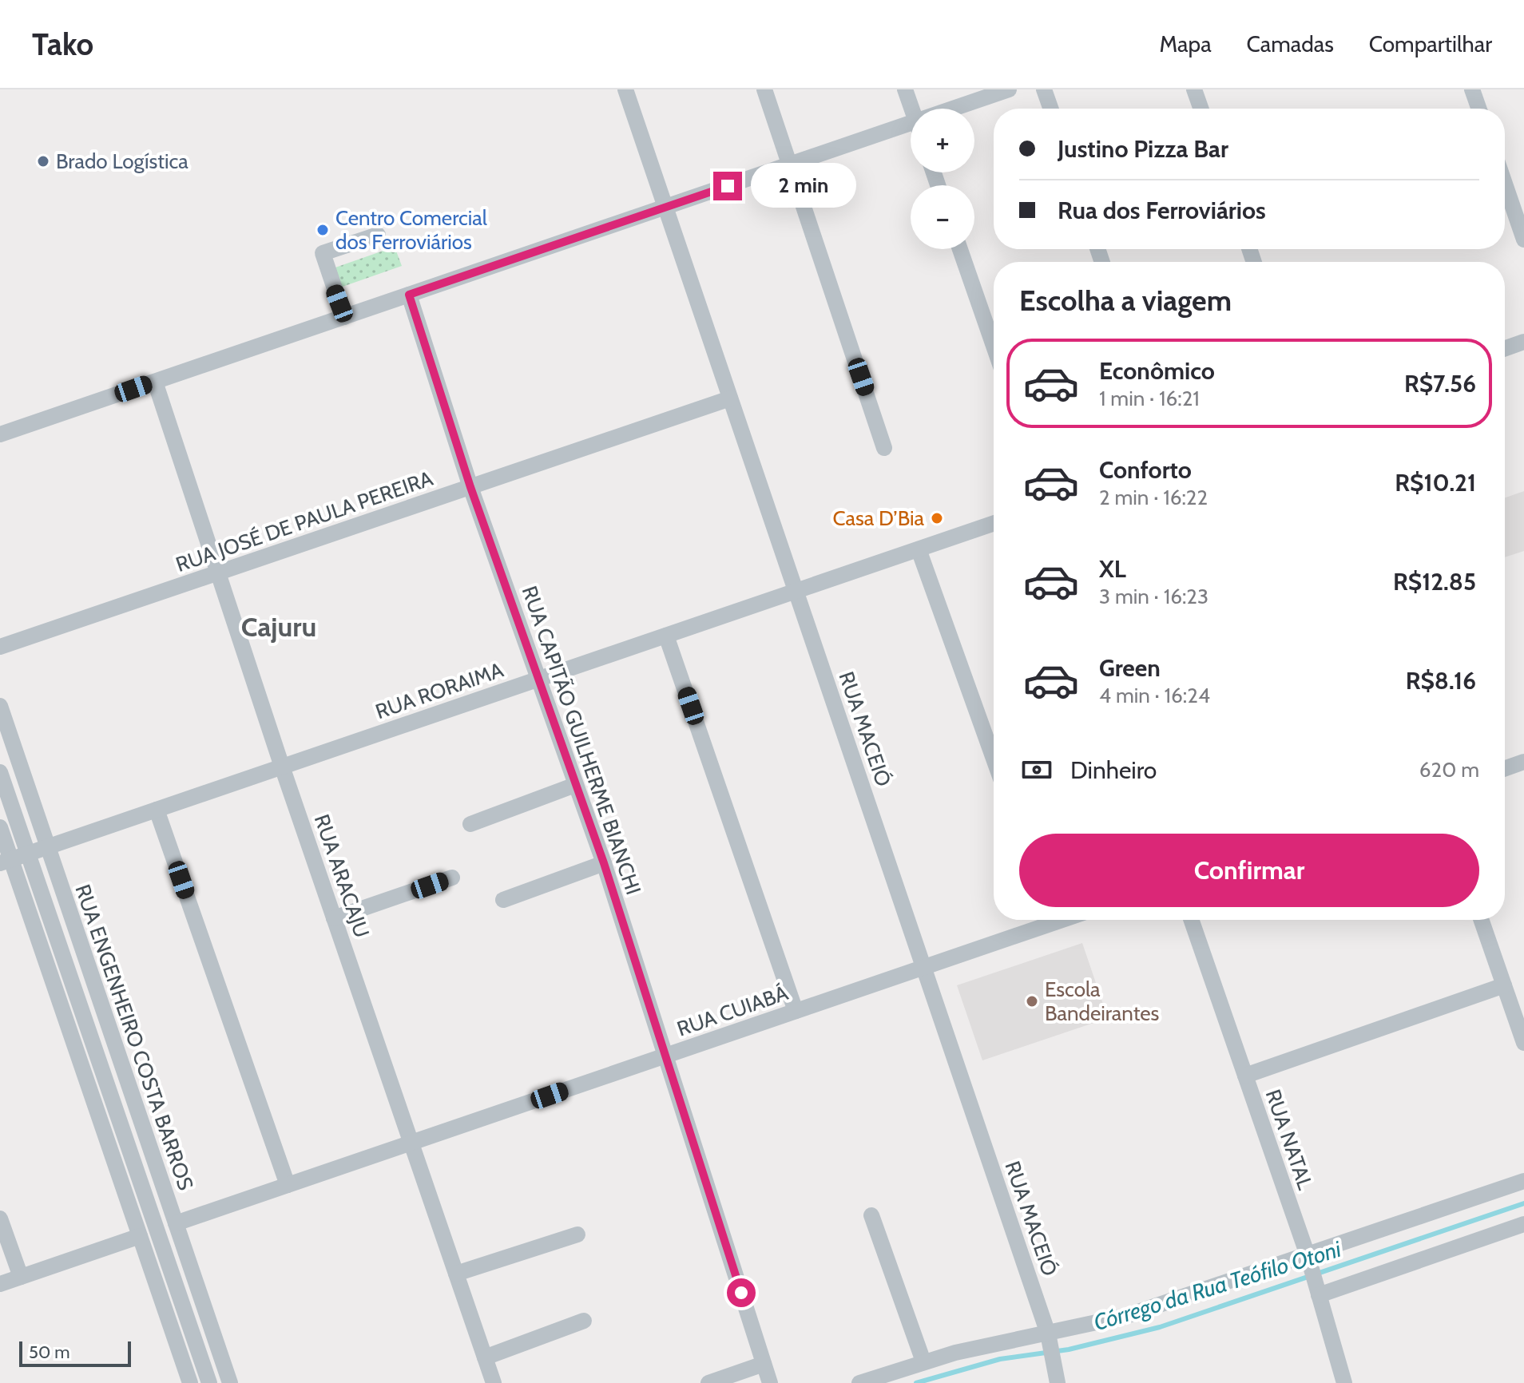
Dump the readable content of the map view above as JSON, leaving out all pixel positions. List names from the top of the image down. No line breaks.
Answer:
{"streets":{"street":["RUA JOSÉ DE PAULA PEREIRA","RUA RORAIMA","RUA MACEIÓ","RUA CAPITÃO GUILHERME BIANCHI","RUA ARACAJU","RUA CUIABÁ","RUA ENGENHEIRO COSTA BARROS","RUA NATAL"]},"crossings":[["RUA JOSÉ DE PAULA PEREIRA","RUA MACEIÓ"],["RUA JOSÉ DE PAULA PEREIRA","RUA CAPITÃO GUILHERME BIANCHI"],["RUA JOSÉ DE PAULA PEREIRA","RUA ARACAJU"],["RUA RORAIMA","RUA MACEIÓ"],["RUA RORAIMA","RUA CAPITÃO GUILHERME BIANCHI"],["RUA RORAIMA","RUA ARACAJU"],["RUA RORAIMA","RUA ENGENHEIRO COSTA BARROS"],["RUA MACEIÓ","RUA CUIABÁ"],["RUA CAPITÃO GUILHERME BIANCHI","RUA CUIABÁ"],["RUA ARACAJU","RUA CUIABÁ"],["RUA CUIABÁ","RUA ENGENHEIRO COSTA BARROS"]],"districts":["Cajuru"],"water":["Córrego da Rua Teófilo Otoni"],"places":["Brado Logística","Centro Comercial dos Ferroviários","Casa D’Bia","Escola Bandeirantes"],"scale_bar":"50 m","page":{"header":"Tako","nav":["Mapa","Camadas","Compartilhar"],"map_buttons":["+","−"],"banner":["Justino Pizza Bar","Rua dos Ferroviários"],"bubble":"2 min","heading":"Escolha a viagem","list":[{"name":"Econômico","note":"1 min · 16:21","value":"R$7.56"},{"name":"Conforto","note":"2 min · 16:22","value":"R$10.21"},{"name":"XL","note":"3 min · 16:23","value":"R$12.85"},{"name":"Green","note":"4 min · 16:24","value":"R$8.16"}],"pay":["Dinheiro","620 m"],"buttons":"Confirmar","scale":"50 m"}}
